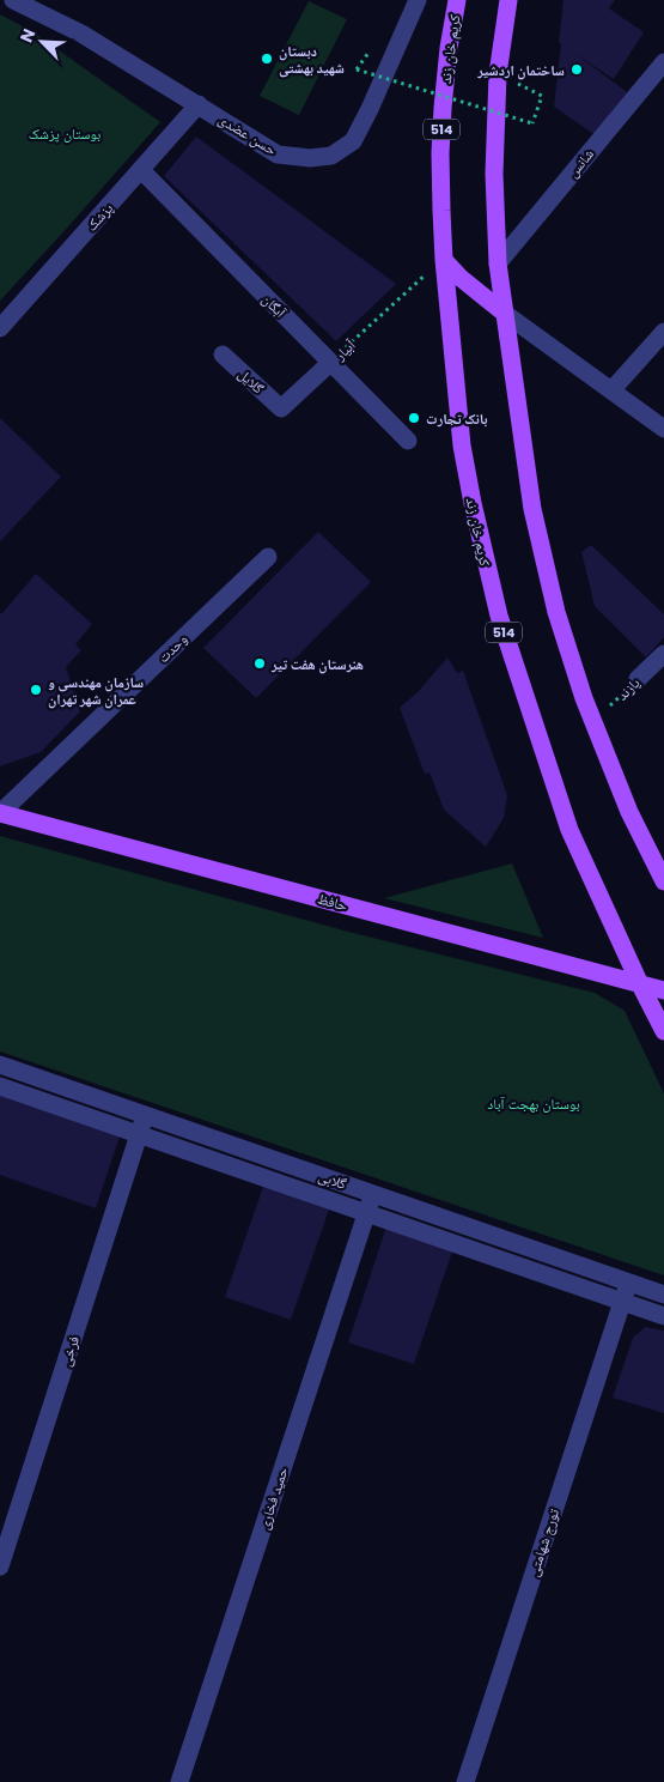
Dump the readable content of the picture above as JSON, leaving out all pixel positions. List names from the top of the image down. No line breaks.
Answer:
{"streets":{"main road":["کریم خان زند","514","حافظ"],"street":["حسن عضدی","شانس","پزشک","آبگان","آبیار","گلایل","وحدت","پازند","گلابی","فرخی","حمید فخاری","تورج شهامتی"]},"crossings":[["کریم خان زند","حافظ"],["حسن عضدی","پزشک"],["پزشک","آبگان"],["آبگان","آبیار"],["آبیار","گلایل"],["وحدت","حافظ"],["گلابی","فرخی"],["گلابی","حمید فخاری"],["گلابی","تورج شهامتی"]],"parks":["بوستان پزشک","بوستان بهجت آباد"],"places":["دبستان شهید بهشتی","ساختمان اردشیر","بانک تجارت","هنرستان هفت تیر","سازمان مهندسی و عمران شهر تهران"],"north":"top left"}
